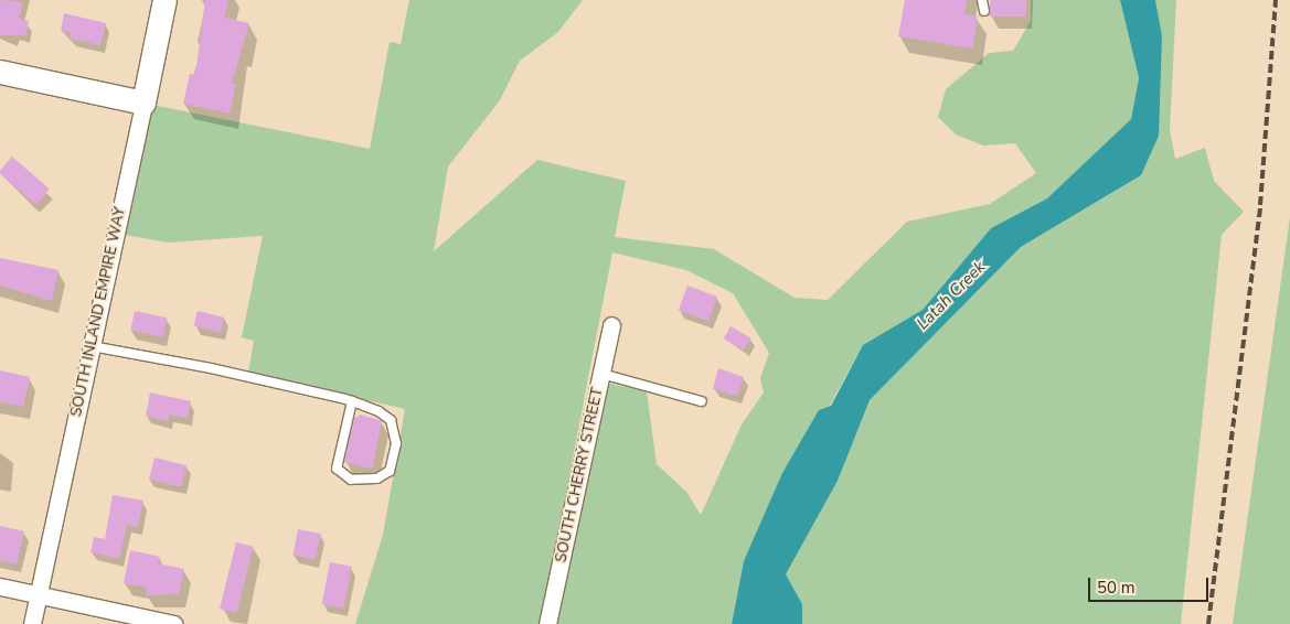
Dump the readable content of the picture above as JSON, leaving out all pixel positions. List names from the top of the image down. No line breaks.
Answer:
{"streets":{"street":["SOUTH INLAND EMPIRE WAY","SOUTH CHERRY STREET"]},"water":["Latah Creek"],"scale_bar":"50 m"}
